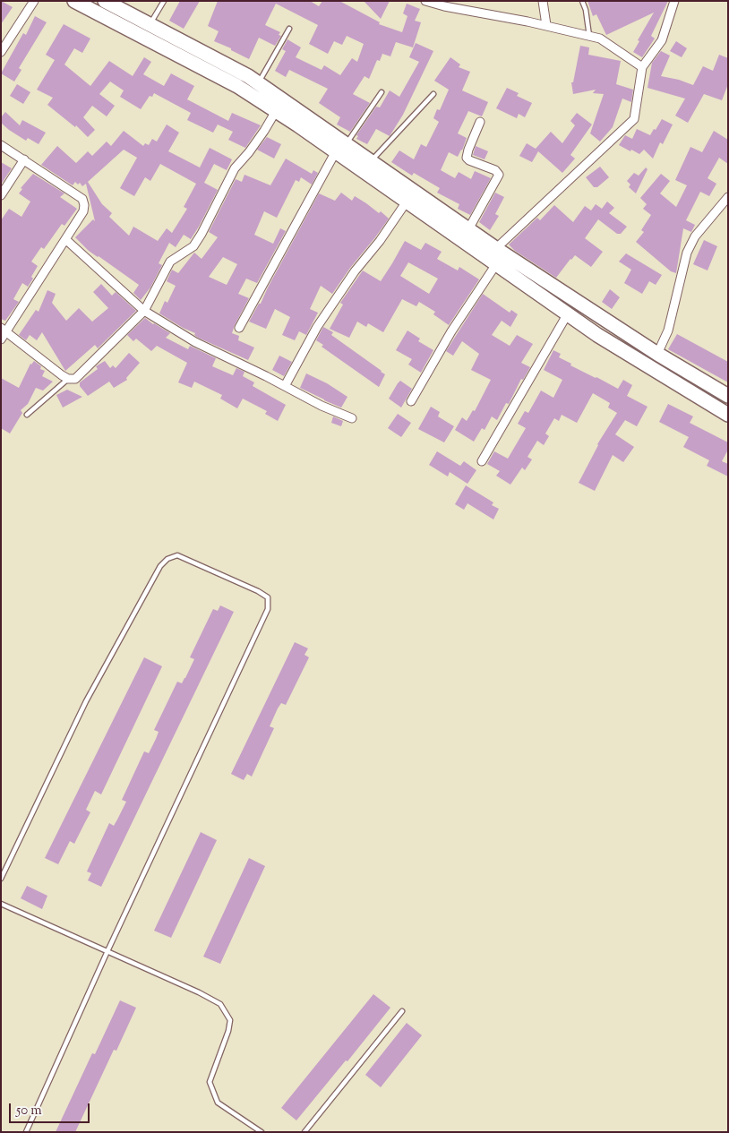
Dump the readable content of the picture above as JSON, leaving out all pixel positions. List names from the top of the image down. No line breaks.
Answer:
{"scale_bar":"50 m"}
